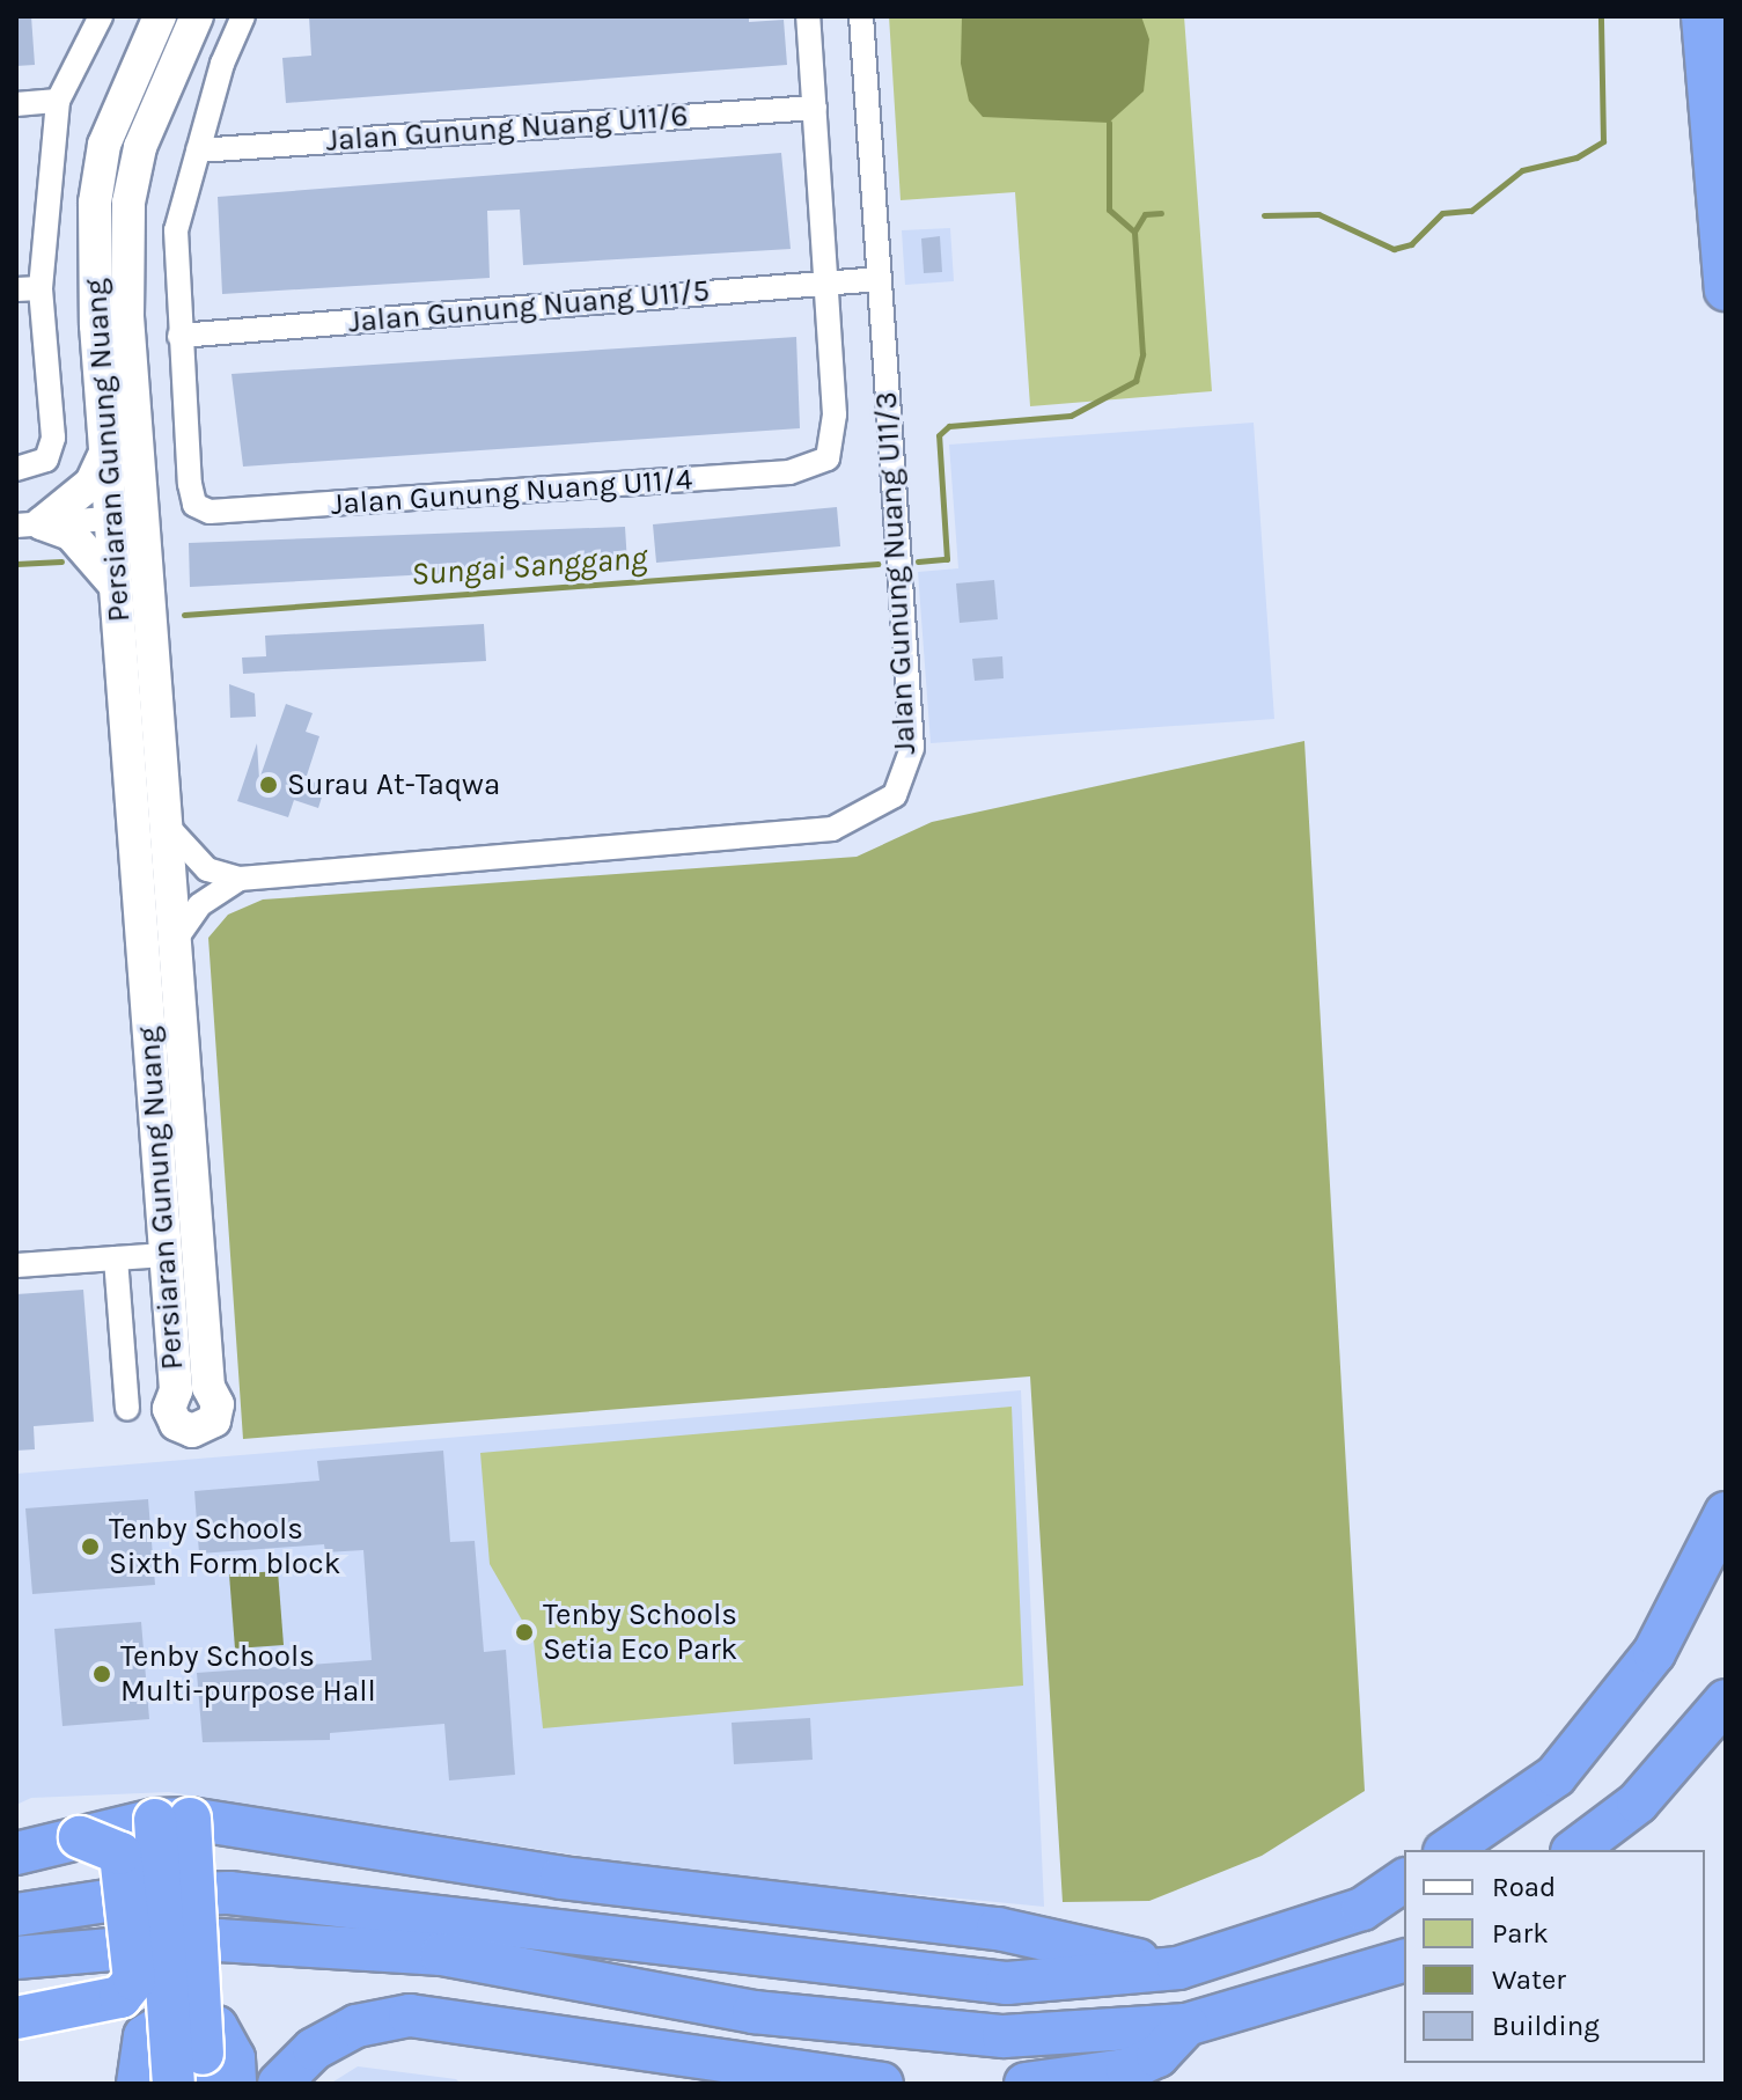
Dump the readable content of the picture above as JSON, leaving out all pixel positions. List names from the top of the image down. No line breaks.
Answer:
{"streets":{"street":["Jalan Gunung Nuang U11/6","Jalan Gunung Nuang U11/5","Persiaran Gunung Nuang","Jalan Gunung Nuang U11/4","Jalan Gunung Nuang U11/3"]},"crossings":[["Jalan Gunung Nuang U11/5","Jalan Gunung Nuang U11/4"],["Jalan Gunung Nuang U11/5","Jalan Gunung Nuang U11/3"],["Persiaran Gunung Nuang","Jalan Gunung Nuang U11/3"]],"water":["Sungai Sanggang"],"places":["Surau At-Taqwa","Tenby Schools Sixth Form block","Tenby Schools Setia Eco Park","Tenby Schools Multi-purpose Hall"],"legend":["Road","Park","Water","Building"]}
